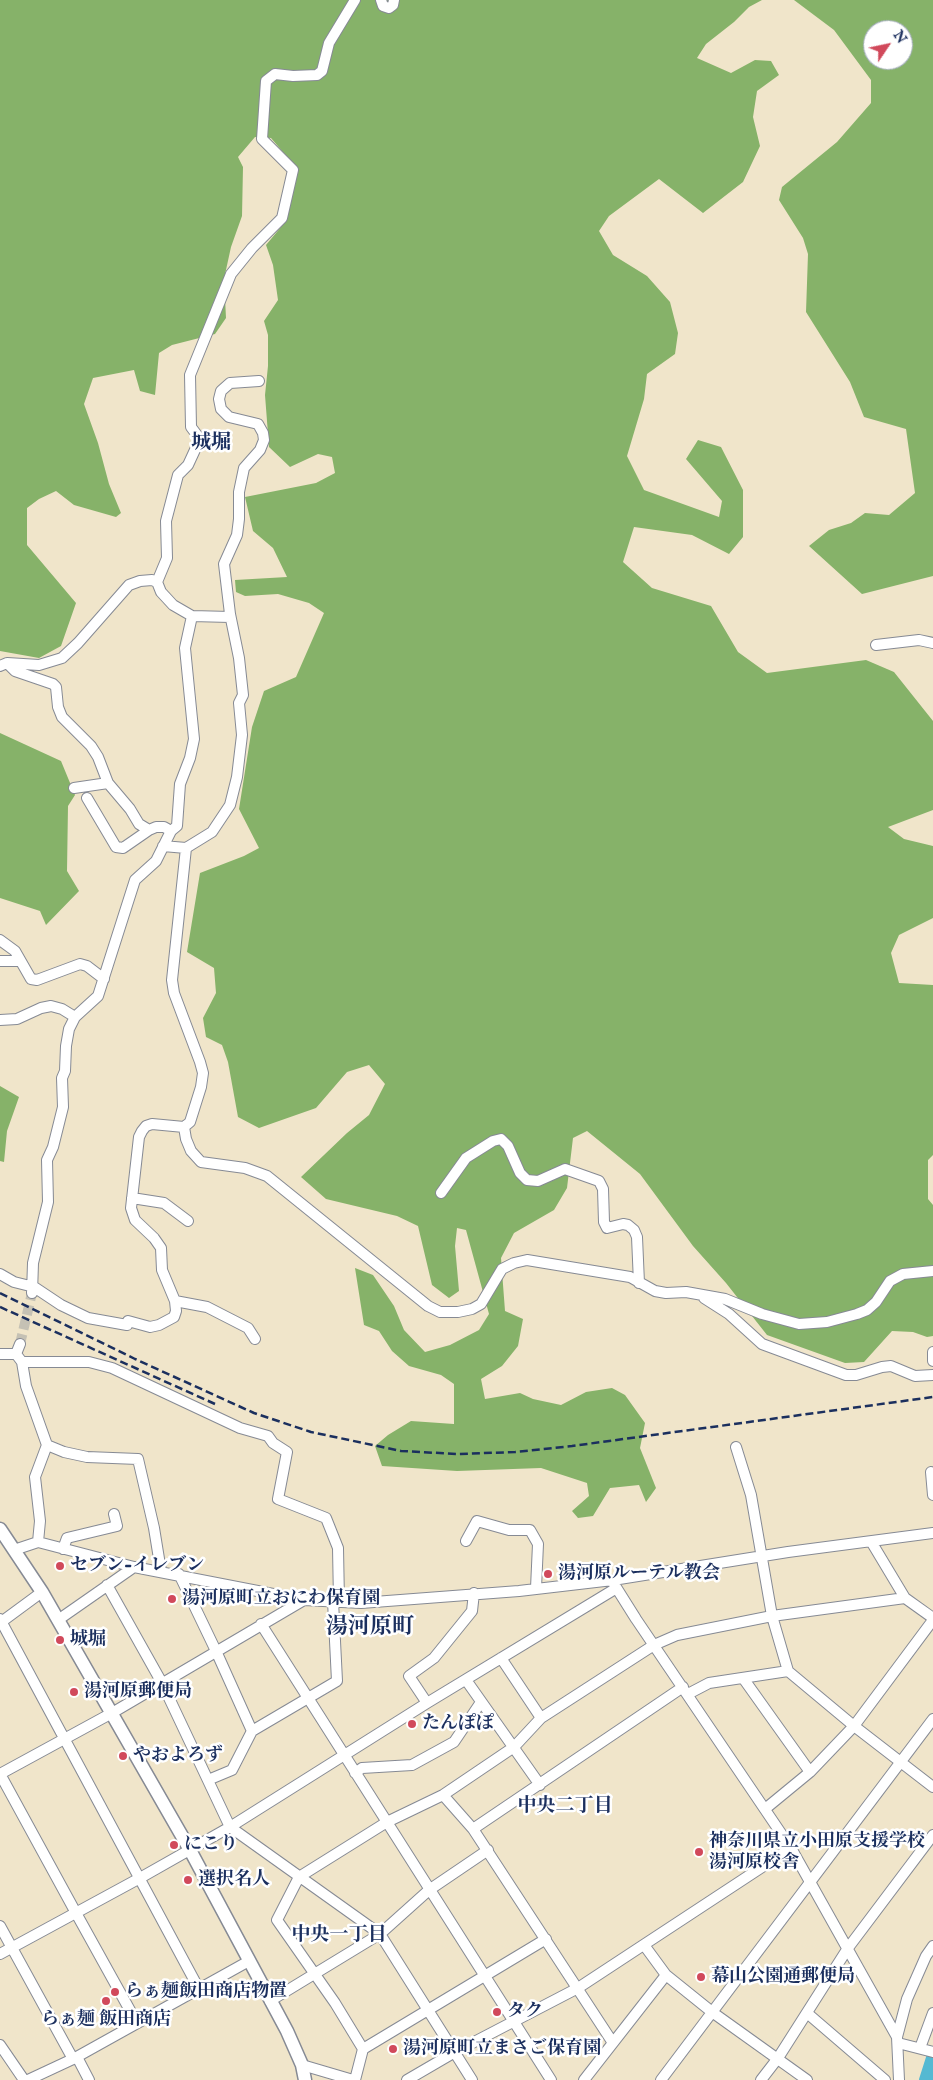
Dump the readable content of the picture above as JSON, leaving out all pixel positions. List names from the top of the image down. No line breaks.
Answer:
{"districts":["城堀","湯河原町","中央二丁目","中央一丁目"],"places":["セブン-イレブン","湯河原ルーテル教会","湯河原町立おにわ保育園","城堀","湯河原郵便局","たんぽぽ","やおよろず","にこり","神奈川県立小田原支援学校 湯河原校舎","選択名人","幕山公園通郵便局","らぁ麺飯田商店物置","らぁ麺 飯田商店","タク","湯河原町立まさご保育園"],"north":"top right"}
